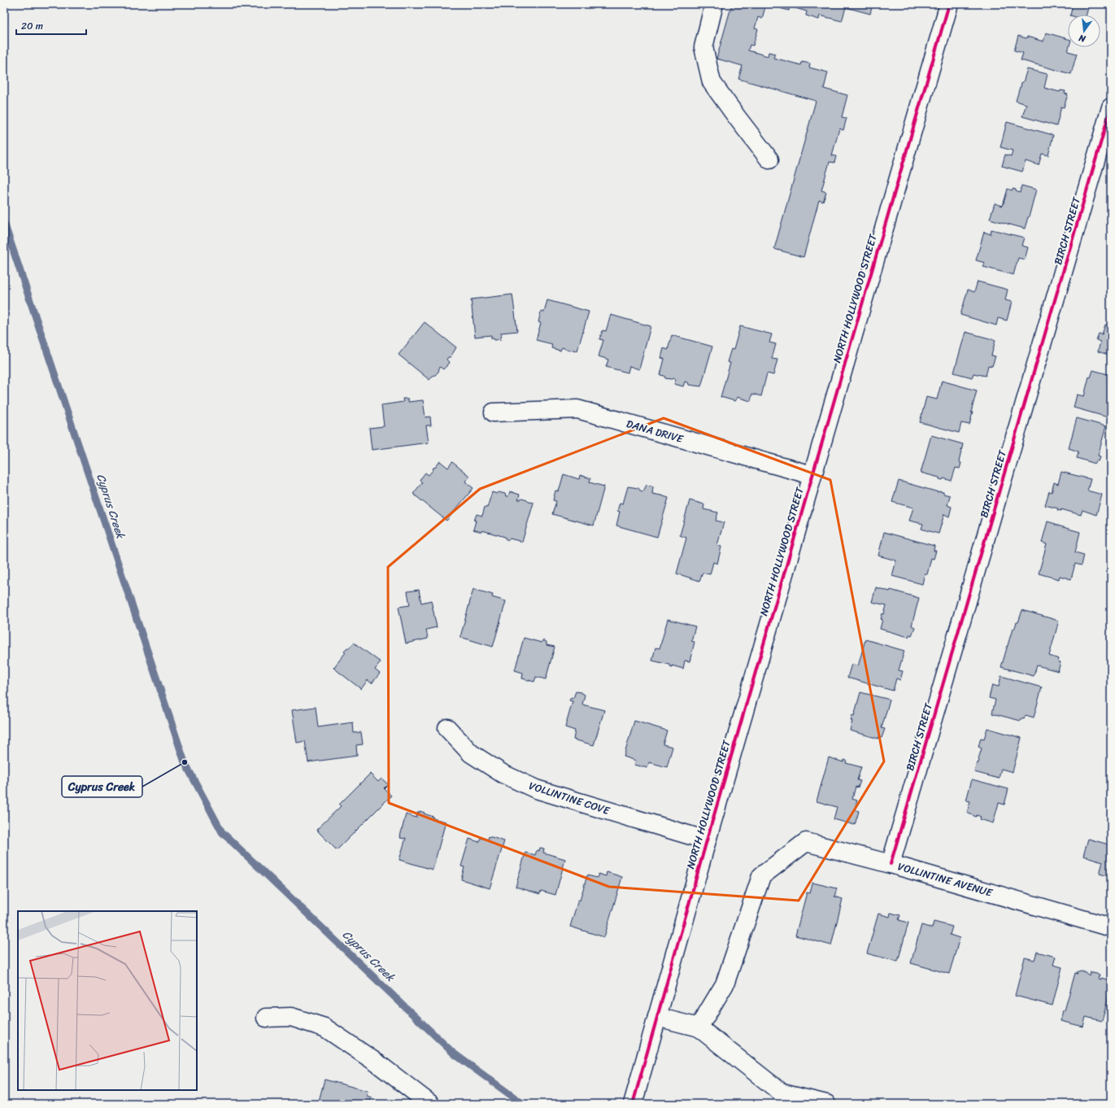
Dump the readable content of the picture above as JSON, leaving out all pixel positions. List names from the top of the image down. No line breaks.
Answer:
{"streets":{"street":["BIRCH STREET","NORTH HOLLYWOOD STREET","DANA DRIVE","VOLLINTINE COVE","VOLLINTINE AVENUE"]},"crossings":[["BIRCH STREET","VOLLINTINE AVENUE"],["NORTH HOLLYWOOD STREET","DANA DRIVE"],["NORTH HOLLYWOOD STREET","VOLLINTINE COVE"]],"water":["Cyprus Creek"],"places":["Cyprus Creek"],"scale_bar":"20 m","north":"bottom"}
